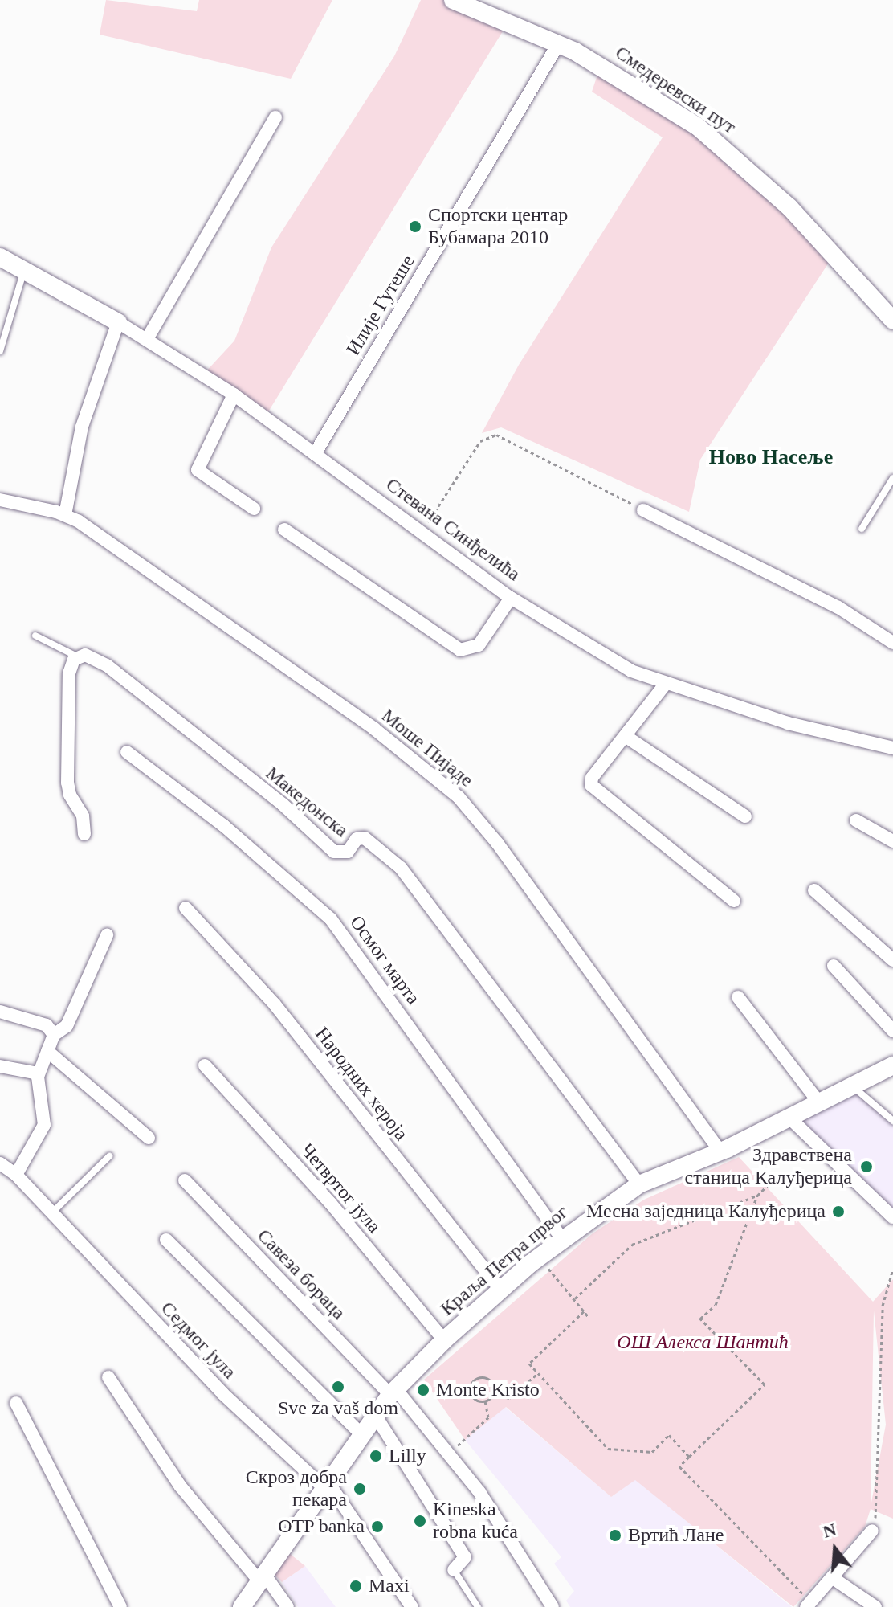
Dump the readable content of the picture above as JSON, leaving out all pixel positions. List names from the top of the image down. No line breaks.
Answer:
{"streets":{"street":["Смедеревски пут","Илије Гутеше","Стевана Синђелића","Моше Пијаде","Македонска","Осмог марта","Народних хероја","Четвртог јула","Краља Петра првог","Савеза бораца","Седмог јула"]},"crossings":[["Смедеревски пут","Илије Гутеше"],["Илије Гутеше","Стевана Синђелића"],["Моше Пијаде","Краља Петра првог"],["Македонска","Краља Петра првог"],["Осмог марта","Краља Петра првог"],["Народних хероја","Краља Петра првог"],["Четвртог јула","Краља Петра првог"],["Краља Петра првог","Савеза бораца"],["Краља Петра првог","Седмог јула"]],"districts":["Ново Насеље"],"parks":["ОШ Алекса Шантић"],"places":["Спортски центар Бубамара 2010","Здравствена станица Калуђерица","Месна заједница Калуђерица","Sve za vaš dom","Monte Kristo","Lilly","Скроз добра пекара","Kineska robna kuća","OTP banka","Вртић Лане","Maxi"],"north":"top"}
